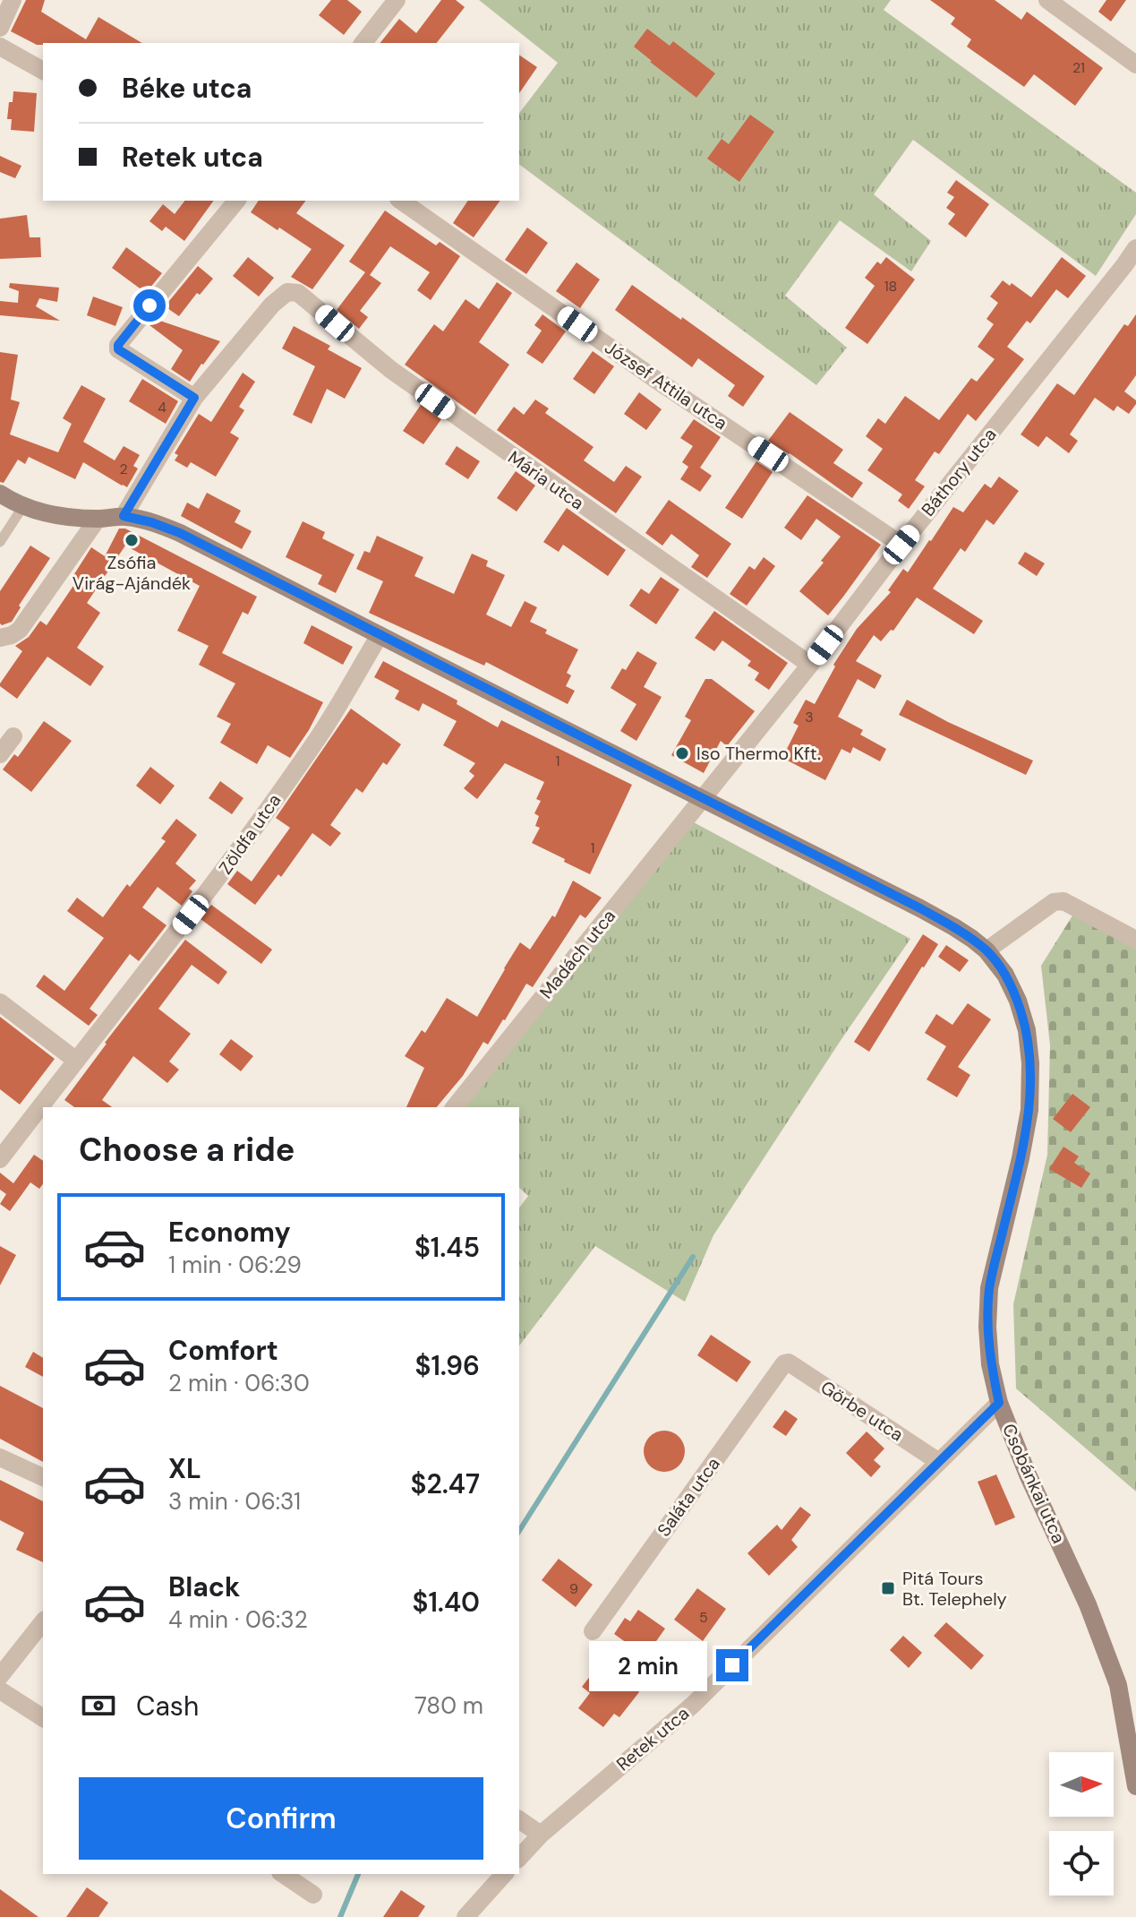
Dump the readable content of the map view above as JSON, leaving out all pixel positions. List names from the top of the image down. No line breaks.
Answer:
{"streets":{"main road":["Csobánkai utca"],"street":["József Attila utca","Báthory utca","Mária utca","Zöldfa utca","Madách utca","Görbe utca","Saláta utca","Retek utca"]},"crossings":[["József Attila utca","Báthory utca"],["Báthory utca","Mária utca"],["Báthory utca","Madách utca"],["Báthory utca","Csobánkai utca"],["Zöldfa utca","Csobánkai utca"],["Madách utca","Csobánkai utca"],["Görbe utca","Saláta utca"],["Görbe utca","Retek utca"],["Csobánkai utca","Retek utca"]],"places":{"other":["Zsófia Virág-Ajándék","Iso Thermo Kft."],"transit":["Pitá Tours Bt. Telephely"]},"house_numbers":["21","18","4","2","3","1","1","9","5"],"north":"right","page":{"banner":["Béke utca","Retek utca"],"heading":"Choose a ride","list":[{"name":"Economy","note":"1 min · 06:29","value":"$1.45"},{"name":"Comfort","note":"2 min · 06:30","value":"$1.96"},{"name":"XL","note":"3 min · 06:31","value":"$2.47"},{"name":"Black","note":"4 min · 06:32","value":"$1.40"}],"bubble":"2 min","pay":["Cash","780 m"],"buttons":"Confirm"}}
